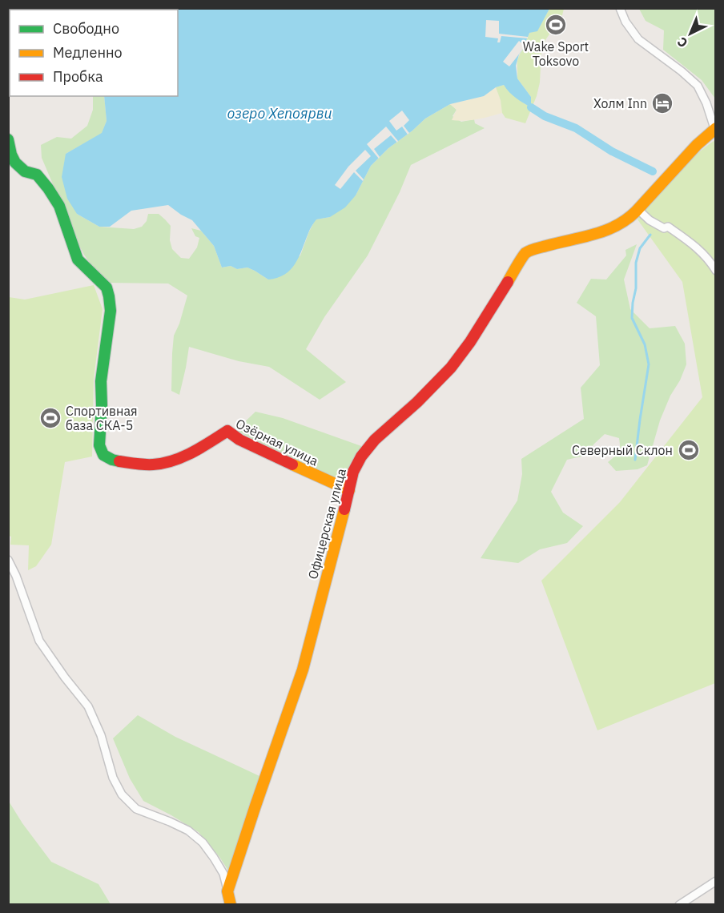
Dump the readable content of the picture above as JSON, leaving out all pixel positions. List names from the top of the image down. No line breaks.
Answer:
{"streets":{"street":["Озёрная улица","Офицерская улица"]},"crossings":[["Озёрная улица","Офицерская улица"]],"water":["озеро Хепоярви"],"places":{"sports":["Wake Sport Toksovo","Спортивная база СКА-5","Северный Склон"],"hotel":["Холм Inn"]},"legend":["Свободно","Медленно","Пробка"],"north":"bottom left"}
